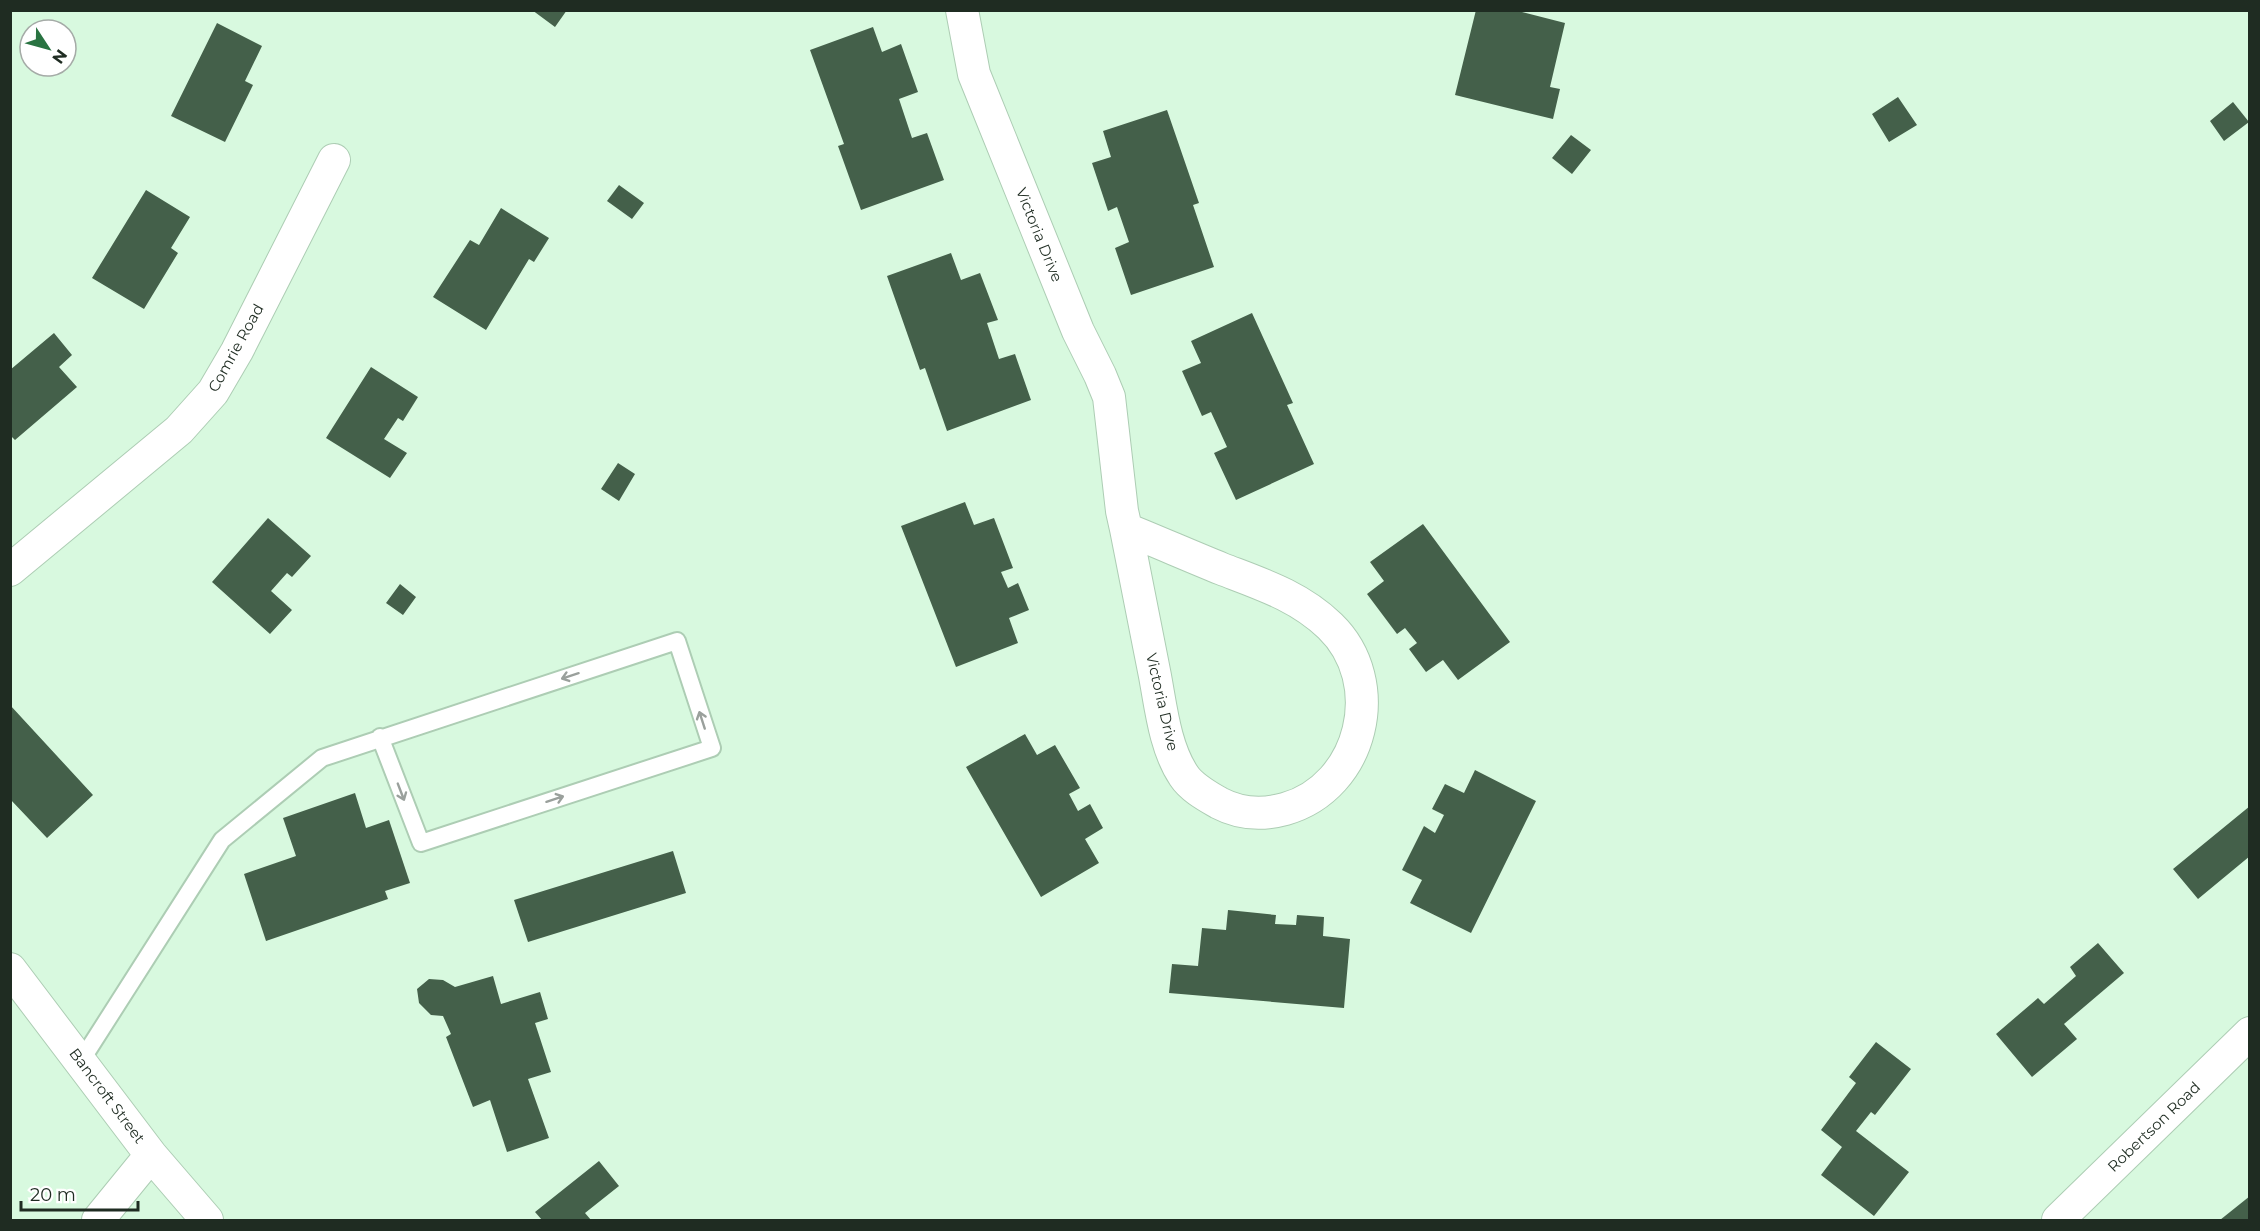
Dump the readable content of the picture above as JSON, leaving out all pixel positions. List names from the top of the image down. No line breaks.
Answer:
{"streets":{"street":["Victoria Drive","Comrie Road","Bancroft Street","Robertson Road"]},"scale_bar":"20 m","north":"bottom right"}
